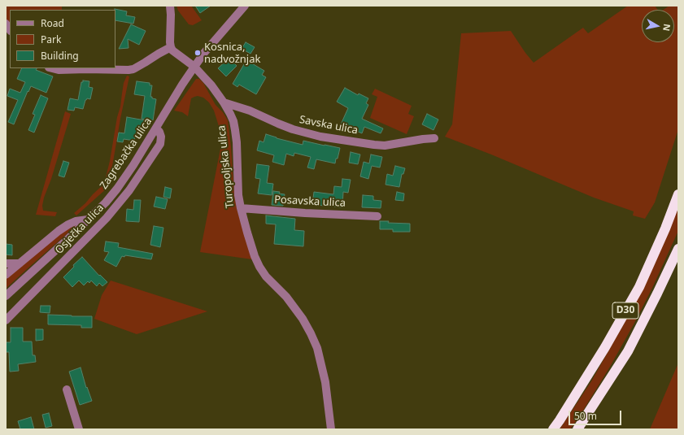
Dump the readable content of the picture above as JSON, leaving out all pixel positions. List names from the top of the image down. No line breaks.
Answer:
{"streets":{"highway":["D30"],"street":["Savska ulica","Zagrebačka ulica","Turopoljska ulica","Posavska ulica","Osječka ulica"]},"crossings":[["Savska ulica","Turopoljska ulica"],["Zagrebačka ulica","Turopoljska ulica"],["Zagrebačka ulica","Osječka ulica"],["Turopoljska ulica","Posavska ulica"]],"places":["Kosnica, nadvožnjak"],"legend":["Road","Park","Building"],"scale_bar":"50 m","north":"right"}
